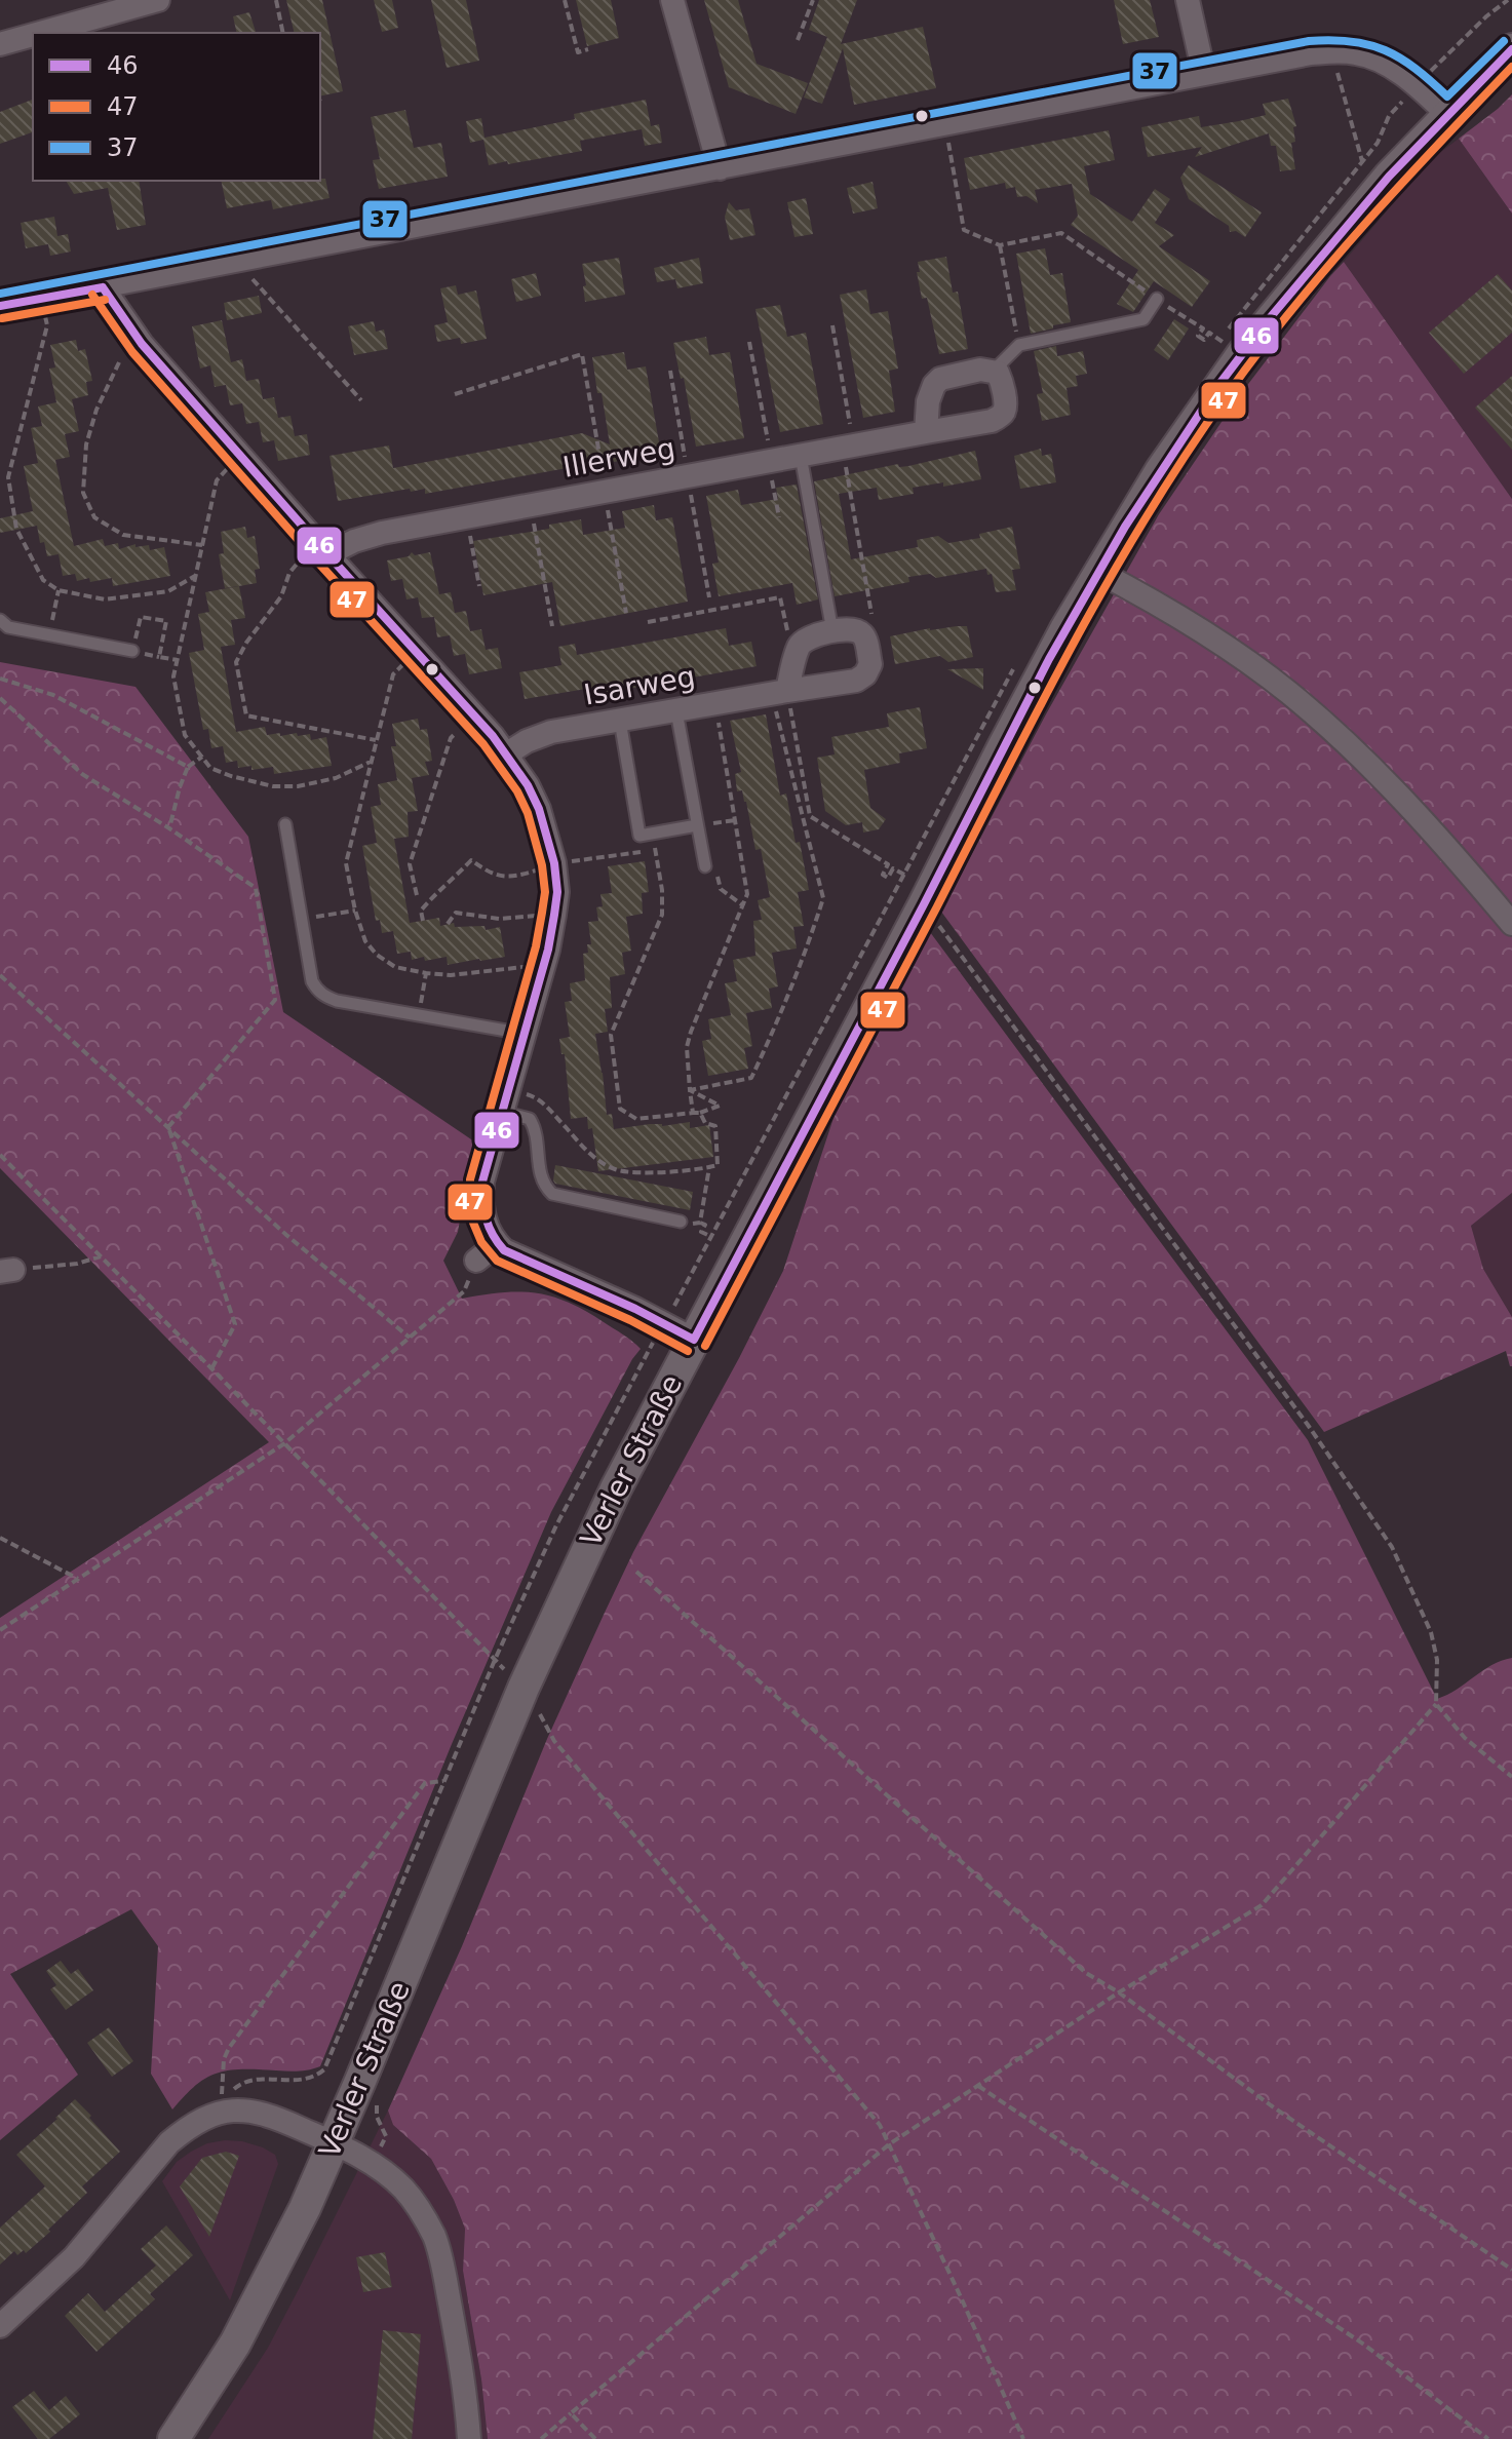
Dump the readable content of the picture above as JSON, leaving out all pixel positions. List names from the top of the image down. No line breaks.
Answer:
{"streets":{"main road":["Verler Straße"],"street":["Illerweg","Isarweg"]},"lines":["transit line 37","transit line 46","transit line 47"],"legend":["46","47","37"]}
